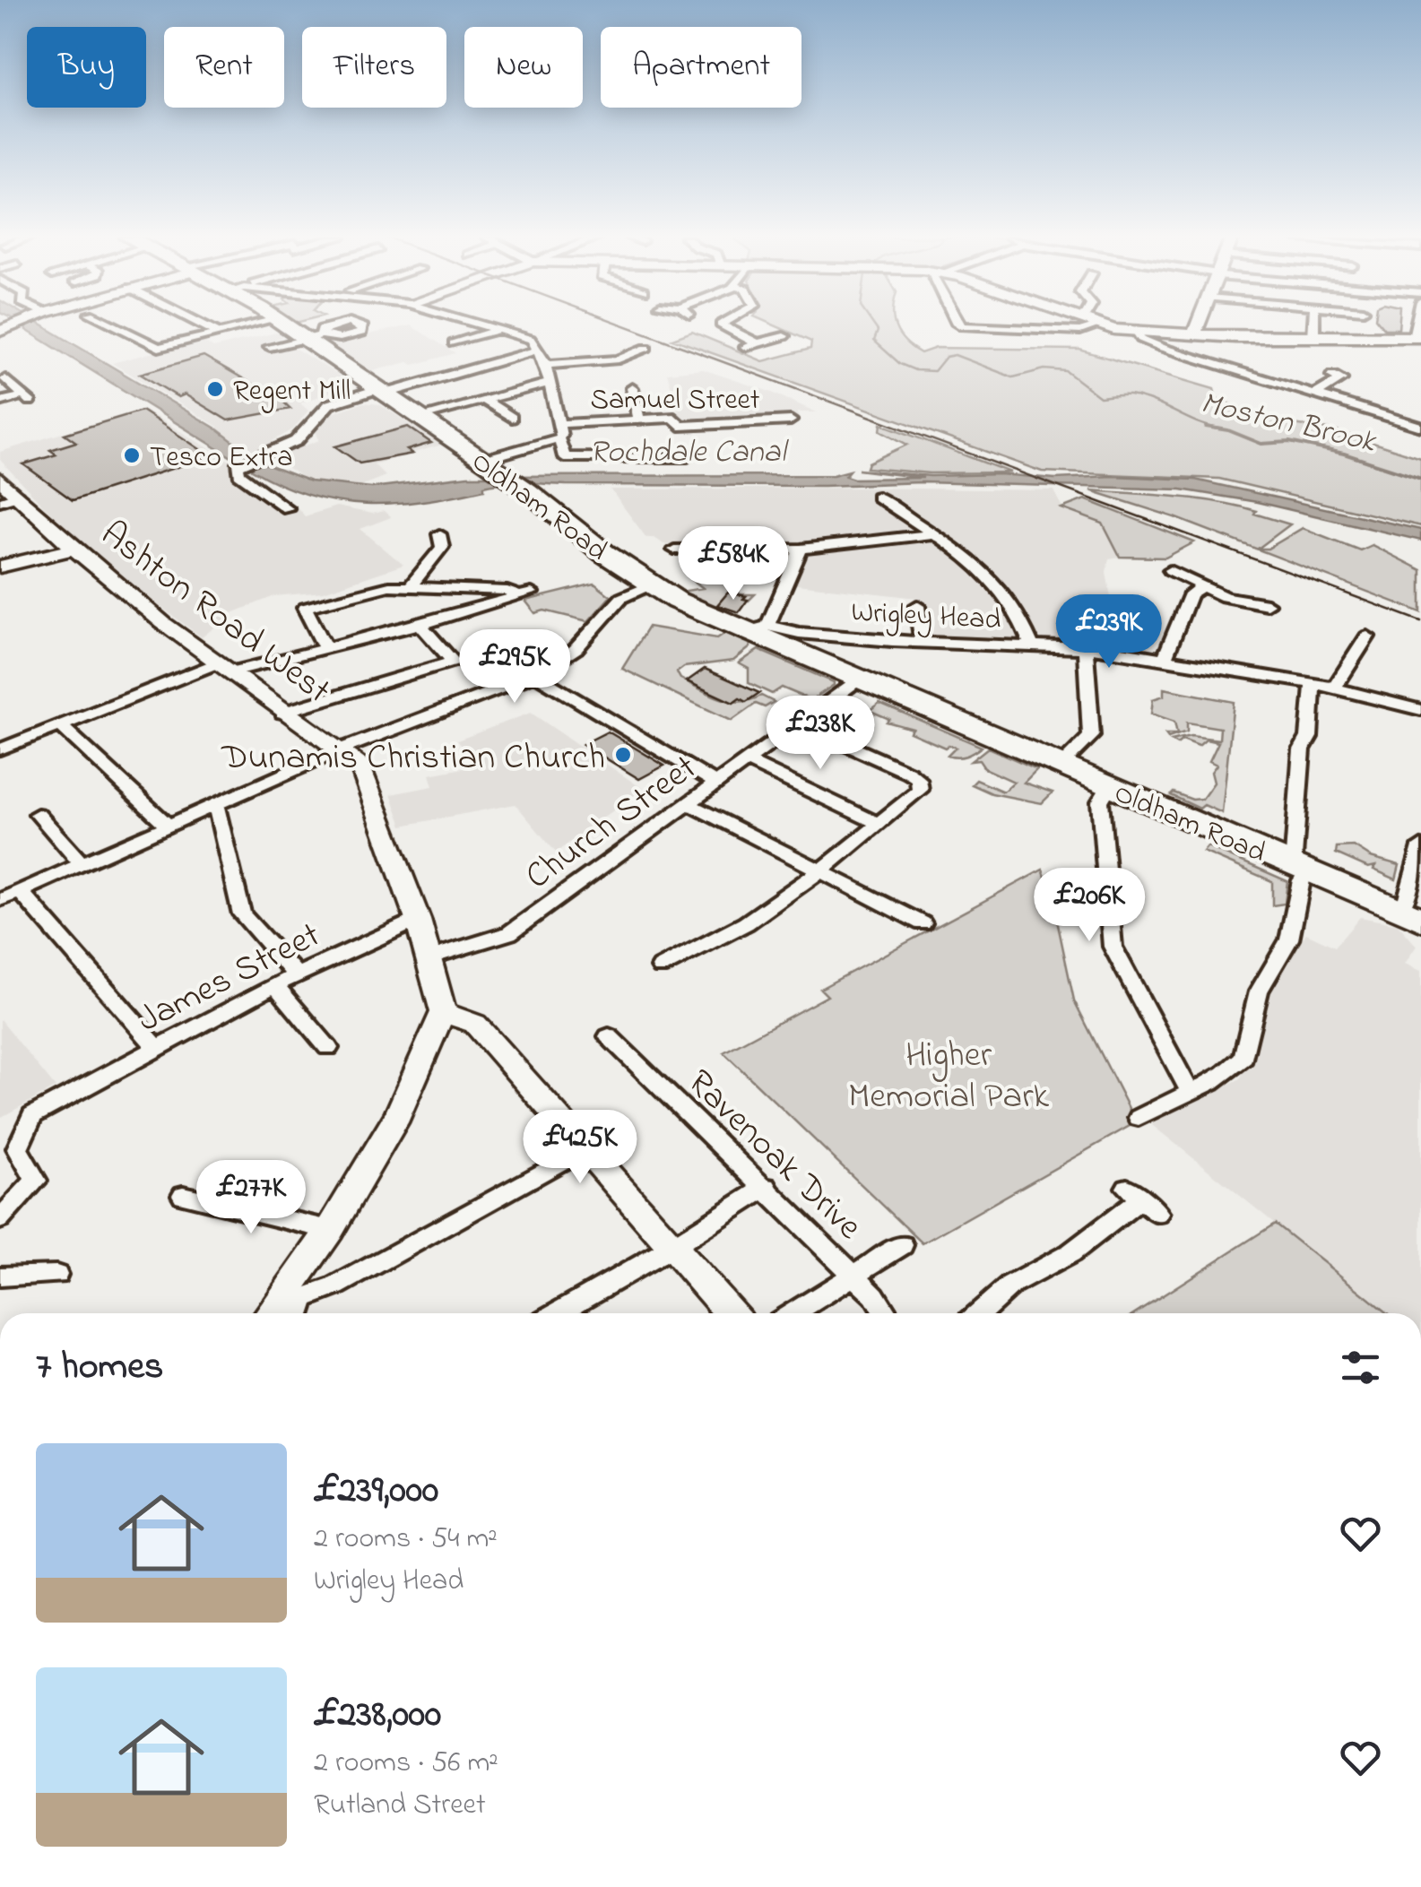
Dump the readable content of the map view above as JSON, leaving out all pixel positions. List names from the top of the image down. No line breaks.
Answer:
{"streets":{"highway":["Oldham Road"],"street":["Samuel Street","Ashton Road West","Wrigley Head","Church Street","James Street","Ravenoak Drive"]},"crossings":[["Oldham Road","Wrigley Head"],["Oldham Road","Church Street"],["Ashton Road West","Church Street"],["Ashton Road West","James Street"]],"water":["Moston Brook","Rochdale Canal"],"parks":["Higher Memorial Park"],"places":["Regent Mill","Tesco Extra","Dunamis Christian Church"],"page":{"chip":["Buy","Rent","Filters","New","Apartment"],"price":["£584K","£239K","£295K","£238K","£206K","£425K","£277K"],"heading":"7 homes","list":[{"name":"£239,000","note":"2 rooms · 54 m² · Wrigley Head"},{"name":"£238,000","note":"2 rooms · 56 m² · Rutland Street"}]}}
